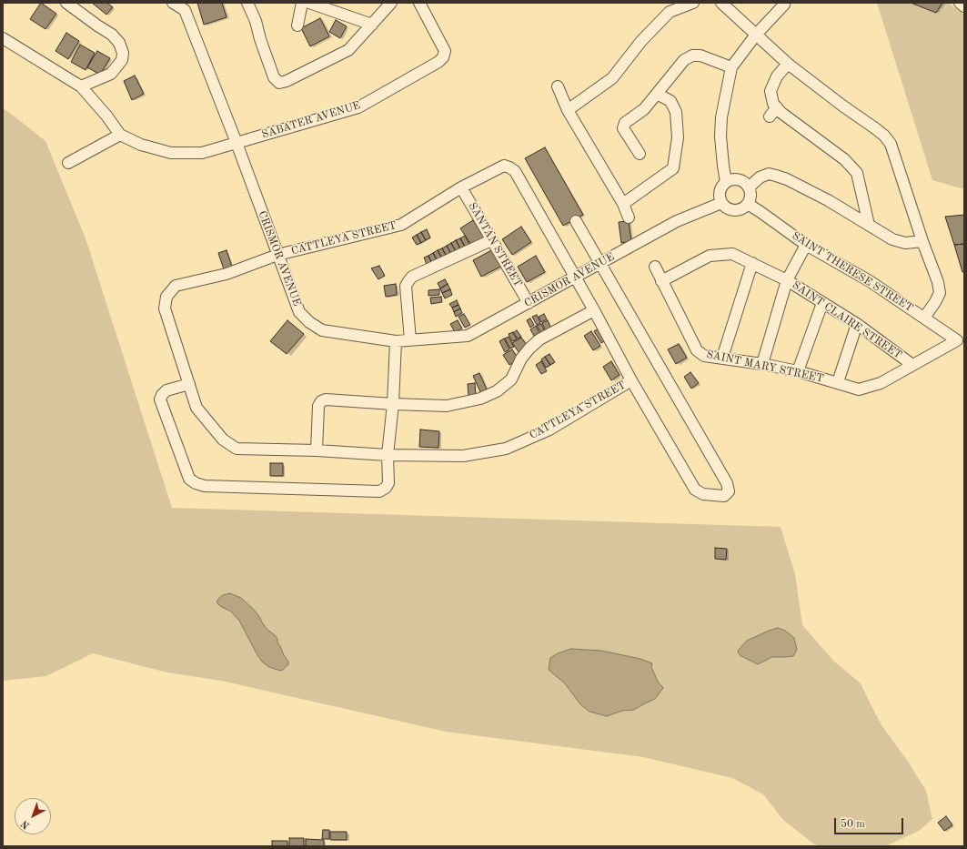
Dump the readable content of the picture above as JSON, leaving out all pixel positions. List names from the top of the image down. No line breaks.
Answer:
{"streets":{"street":["SABATER AVENUE","CATTLEYA STREET","SANTAN STREET","CRISMOR AVENUE","SAINT THERESE STREET","SAINT CLAIRE STREET","SAINT MARY STREET"]},"crossings":[["SABATER AVENUE","CRISMOR AVENUE"],["CATTLEYA STREET","SANTAN STREET"],["CATTLEYA STREET","CRISMOR AVENUE"],["SANTAN STREET","CRISMOR AVENUE"],["CRISMOR AVENUE","SAINT THERESE STREET"],["SAINT THERESE STREET","SAINT MARY STREET"],["SAINT CLAIRE STREET","SAINT MARY STREET"]],"scale_bar":"50 m","north":"bottom left"}
